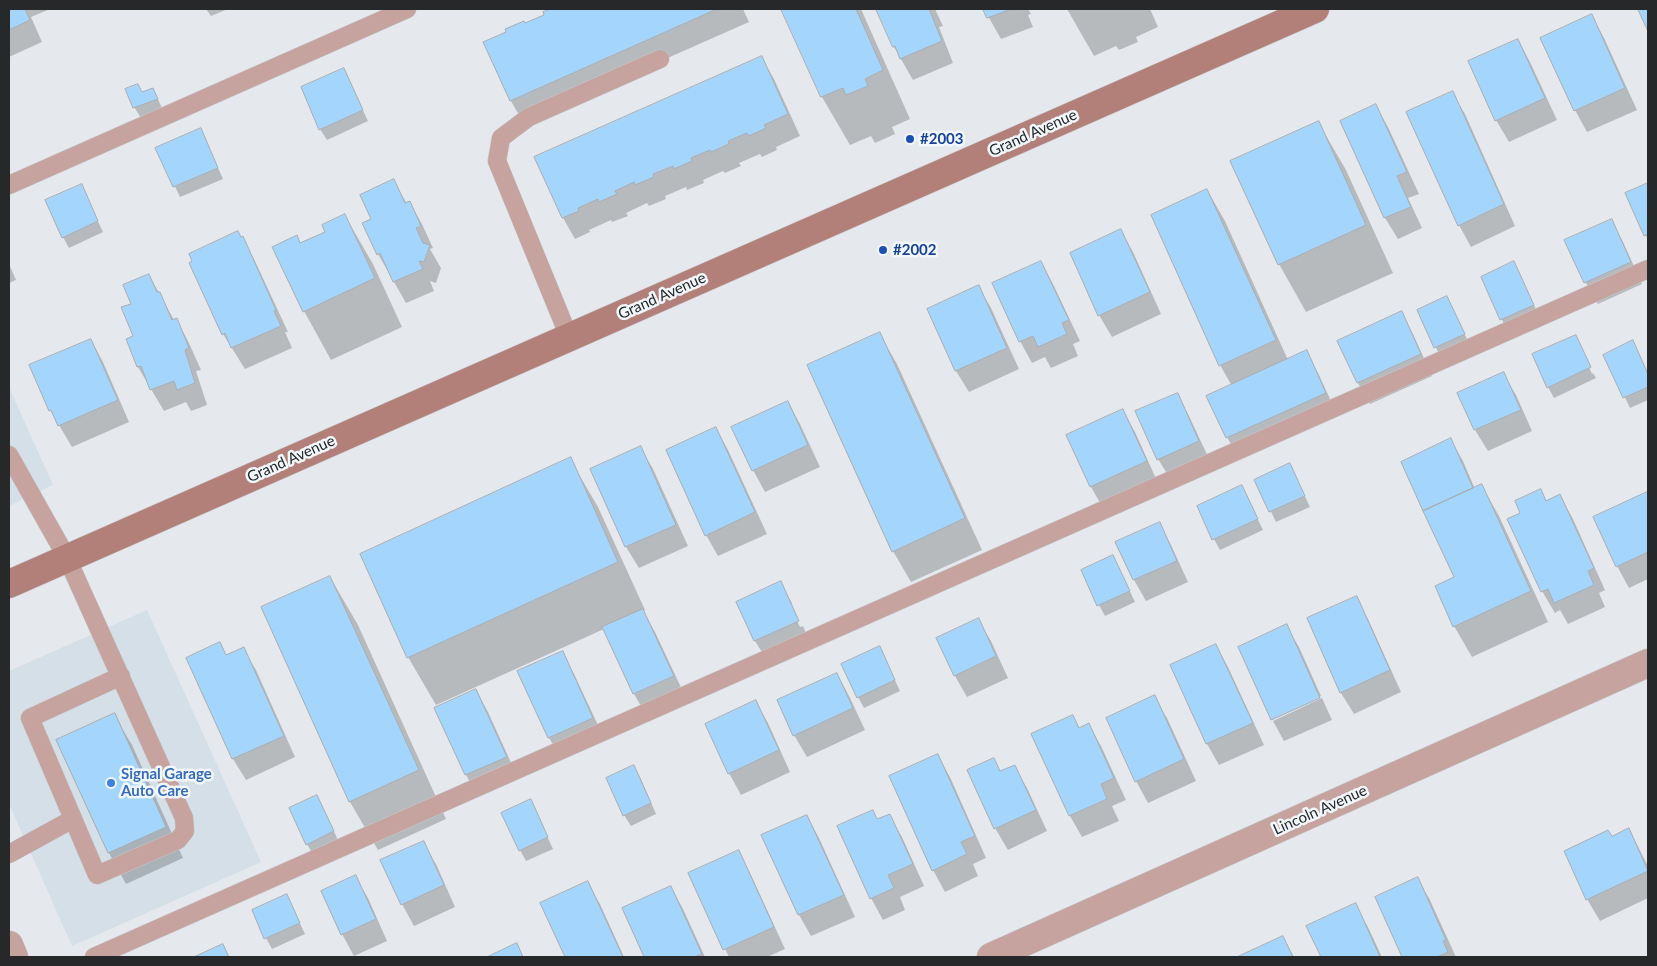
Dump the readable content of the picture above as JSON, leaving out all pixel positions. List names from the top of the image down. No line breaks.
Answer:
{"streets":{"main road":["Grand Avenue"],"street":["Lincoln Avenue"]},"places":["#2003","#2002","Signal Garage Auto Care"]}
